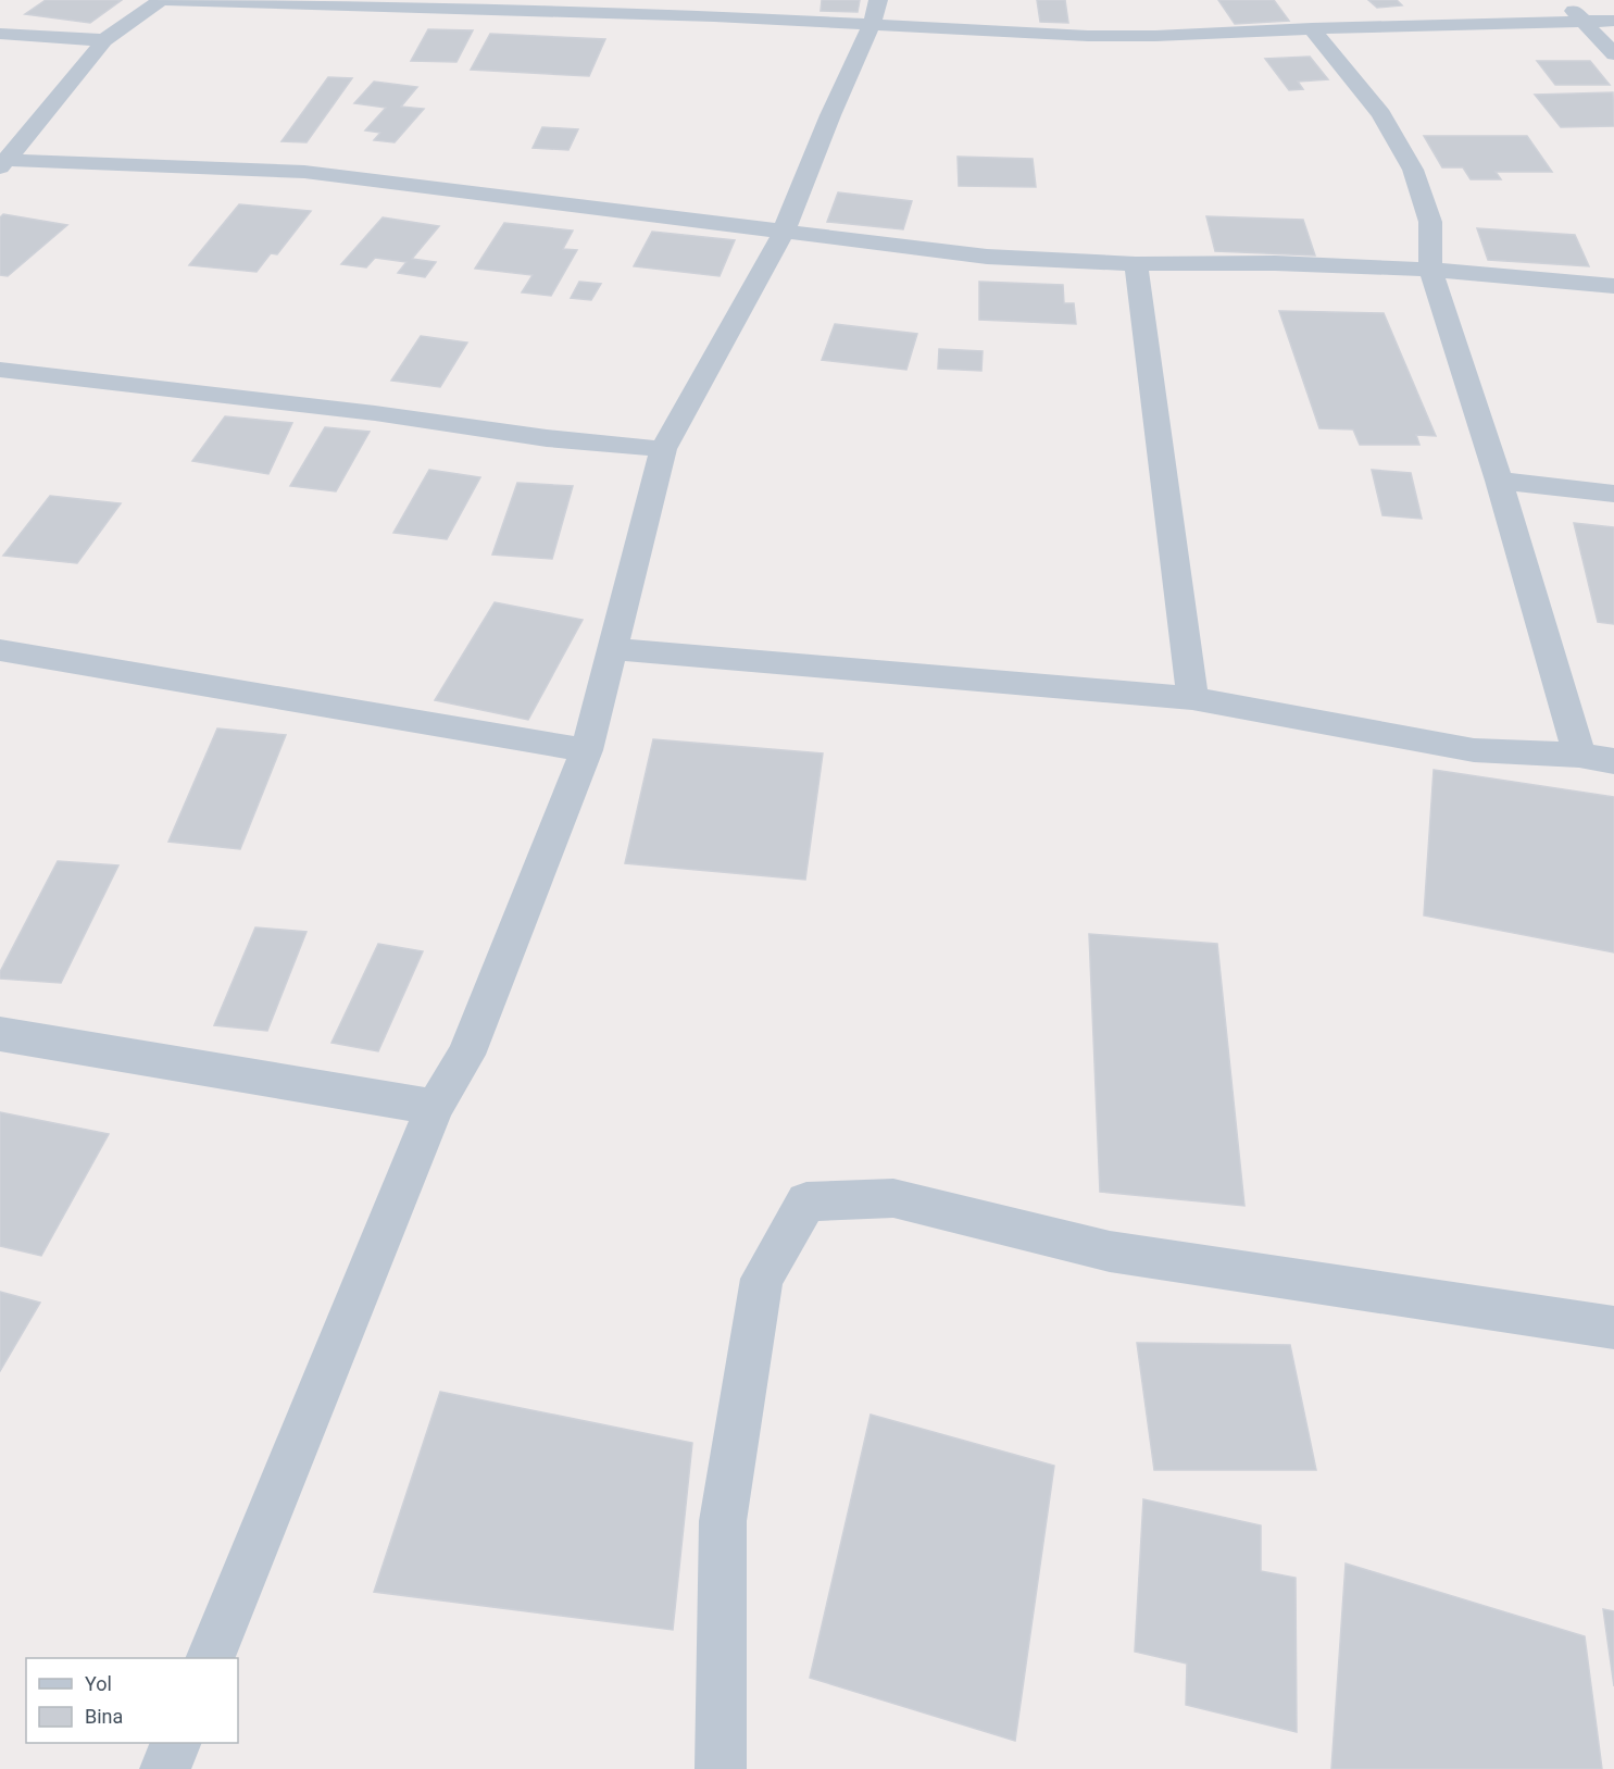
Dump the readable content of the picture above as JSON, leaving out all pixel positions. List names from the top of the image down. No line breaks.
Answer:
{"legend":["Yol","Bina"]}
